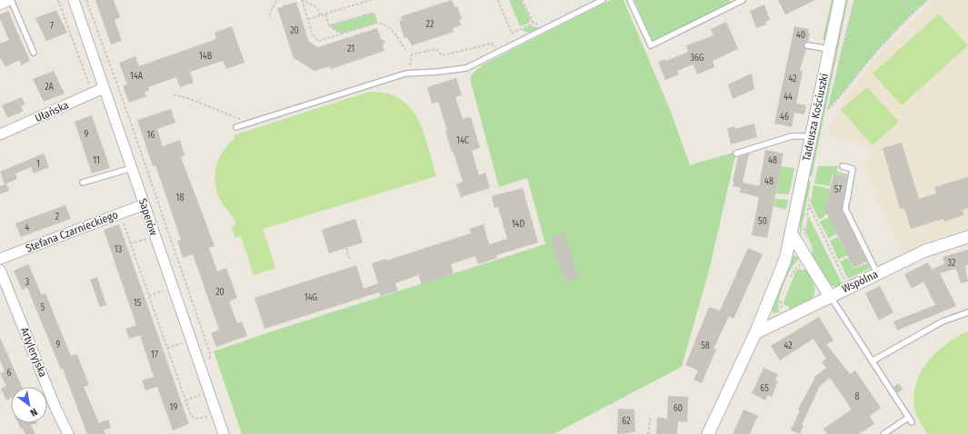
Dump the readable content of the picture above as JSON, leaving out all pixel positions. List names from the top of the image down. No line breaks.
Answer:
{"streets":{"street":["Ułańska","Tadeusza Kościuszki","Saperów","Stefana Czarnieckiego","Wspólna","Artyleryjska"]},"crossings":[["Ułańska","Saperów"],["Tadeusza Kościuszki","Wspólna"],["Saperów","Stefana Czarnieckiego"]],"house_numbers":["22","7","20","40","21","14B","36G","14A","42","2A","44","46","9","16","14C","11","48","1","48","57","18","2","50","14D","4","13","32","3","20","14G","15","5","9","58","42","17","6","65","8","19","60","62"],"north":"bottom right"}
